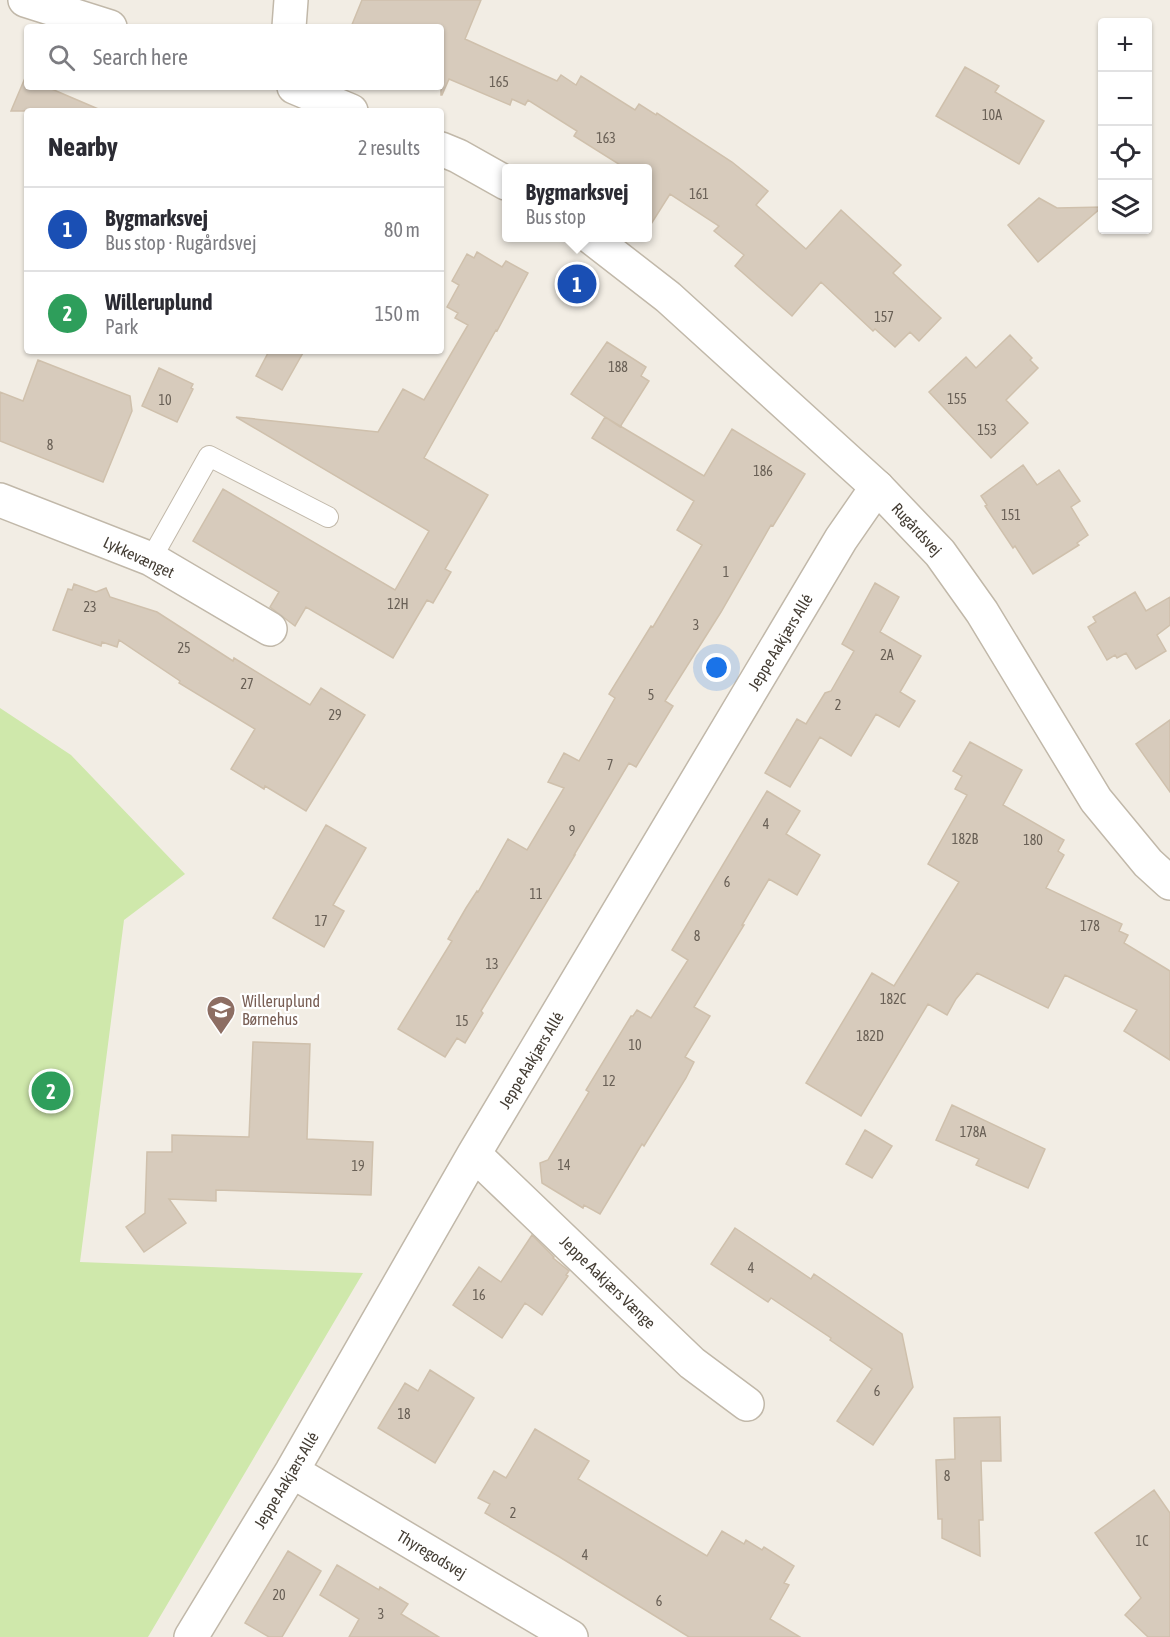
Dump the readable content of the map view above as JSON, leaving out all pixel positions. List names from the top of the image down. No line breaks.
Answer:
{"streets":{"street":["Rugårdsvej","Lykkevænget","Jeppe Aakjærs Allé","Jeppe Aakjærs Vænge","Thyregodsvej"]},"crossings":[["Rugårdsvej","Jeppe Aakjærs Allé"],["Jeppe Aakjærs Allé","Jeppe Aakjærs Vænge"],["Jeppe Aakjærs Allé","Thyregodsvej"]],"places":{"school or university":["Willeruplund Børnehus"]},"house_numbers":["165","10A","163","161","157","188","155","10","153","8","186","151","1","12H","23","3","25","2A","27","5","2","29","7","4","9","182B","180","6","11","17","178","8","13","182C","15","182D","10","12","178A","14","19","4","16","6","18","8","2","1C","4","20","6","3"],"page":{"map_buttons":["+","−"],"search":"Search here","heading":["Nearby","2 results"],"popup":["Bygmarksvej","Bus stop"],"list":[{"mark":"1","name":"Bygmarksvej","note":"Bus stop · Rugårdsvej","value":"80 m"},{"mark":"2","name":"Willeruplund","note":"Park","value":"150 m"}],"pins":["1","2"]}}
